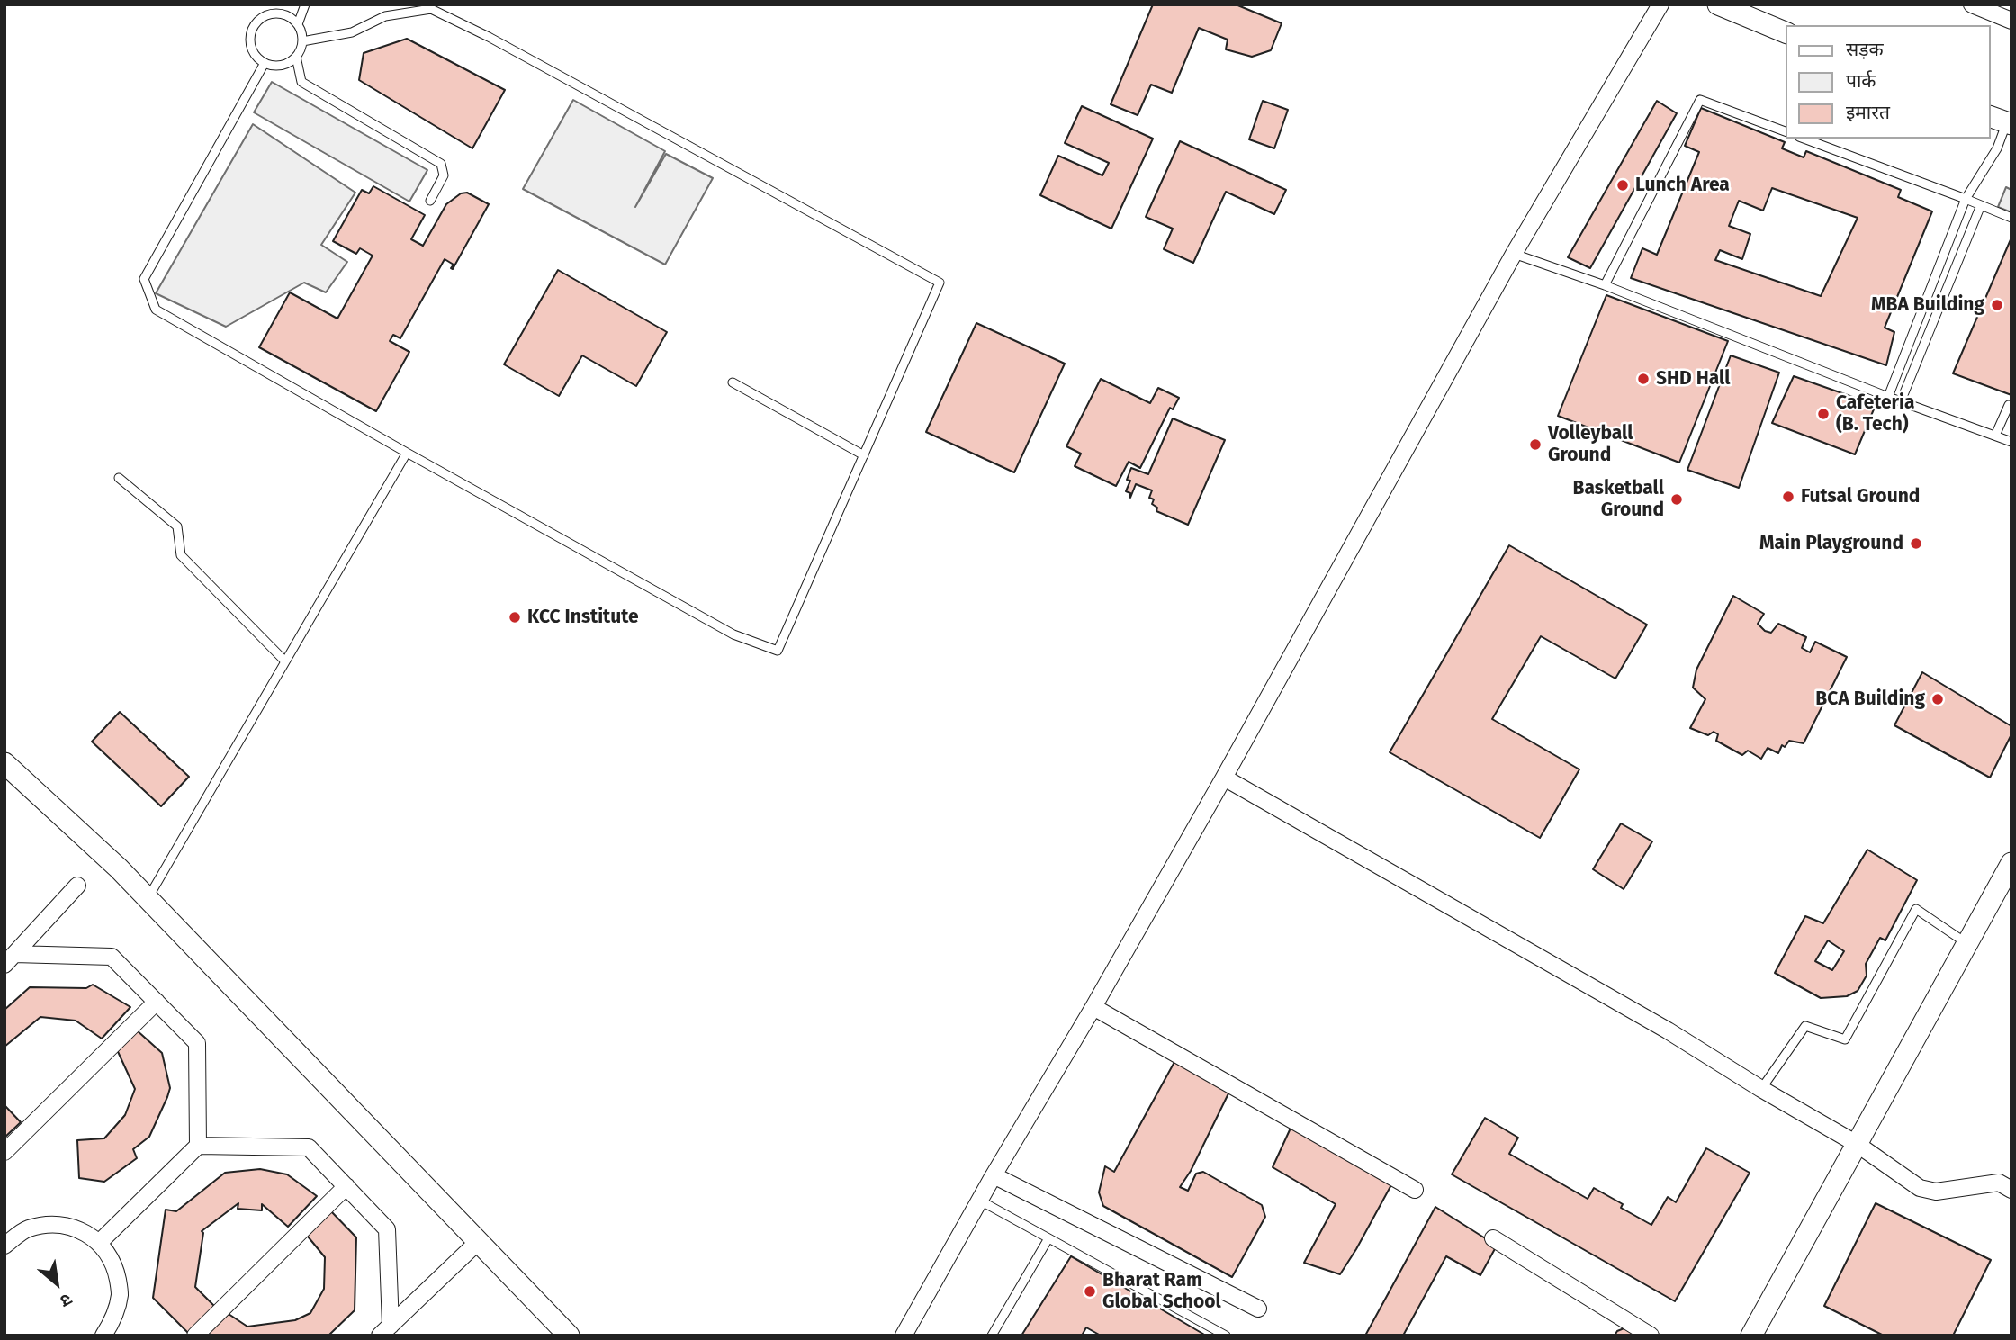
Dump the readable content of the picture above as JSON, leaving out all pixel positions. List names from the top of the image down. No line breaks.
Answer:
{"places":["Lunch Area","MBA Building","SHD Hall","Cafeteria (B. Tech)","Volleyball Ground","Futsal Ground","Basketball Ground","Main Playground","KCC Institute","BCA Building","Bharat Ram Global School"],"legend":["सड़क","पार्क","इमारत"],"north":"bottom right"}
